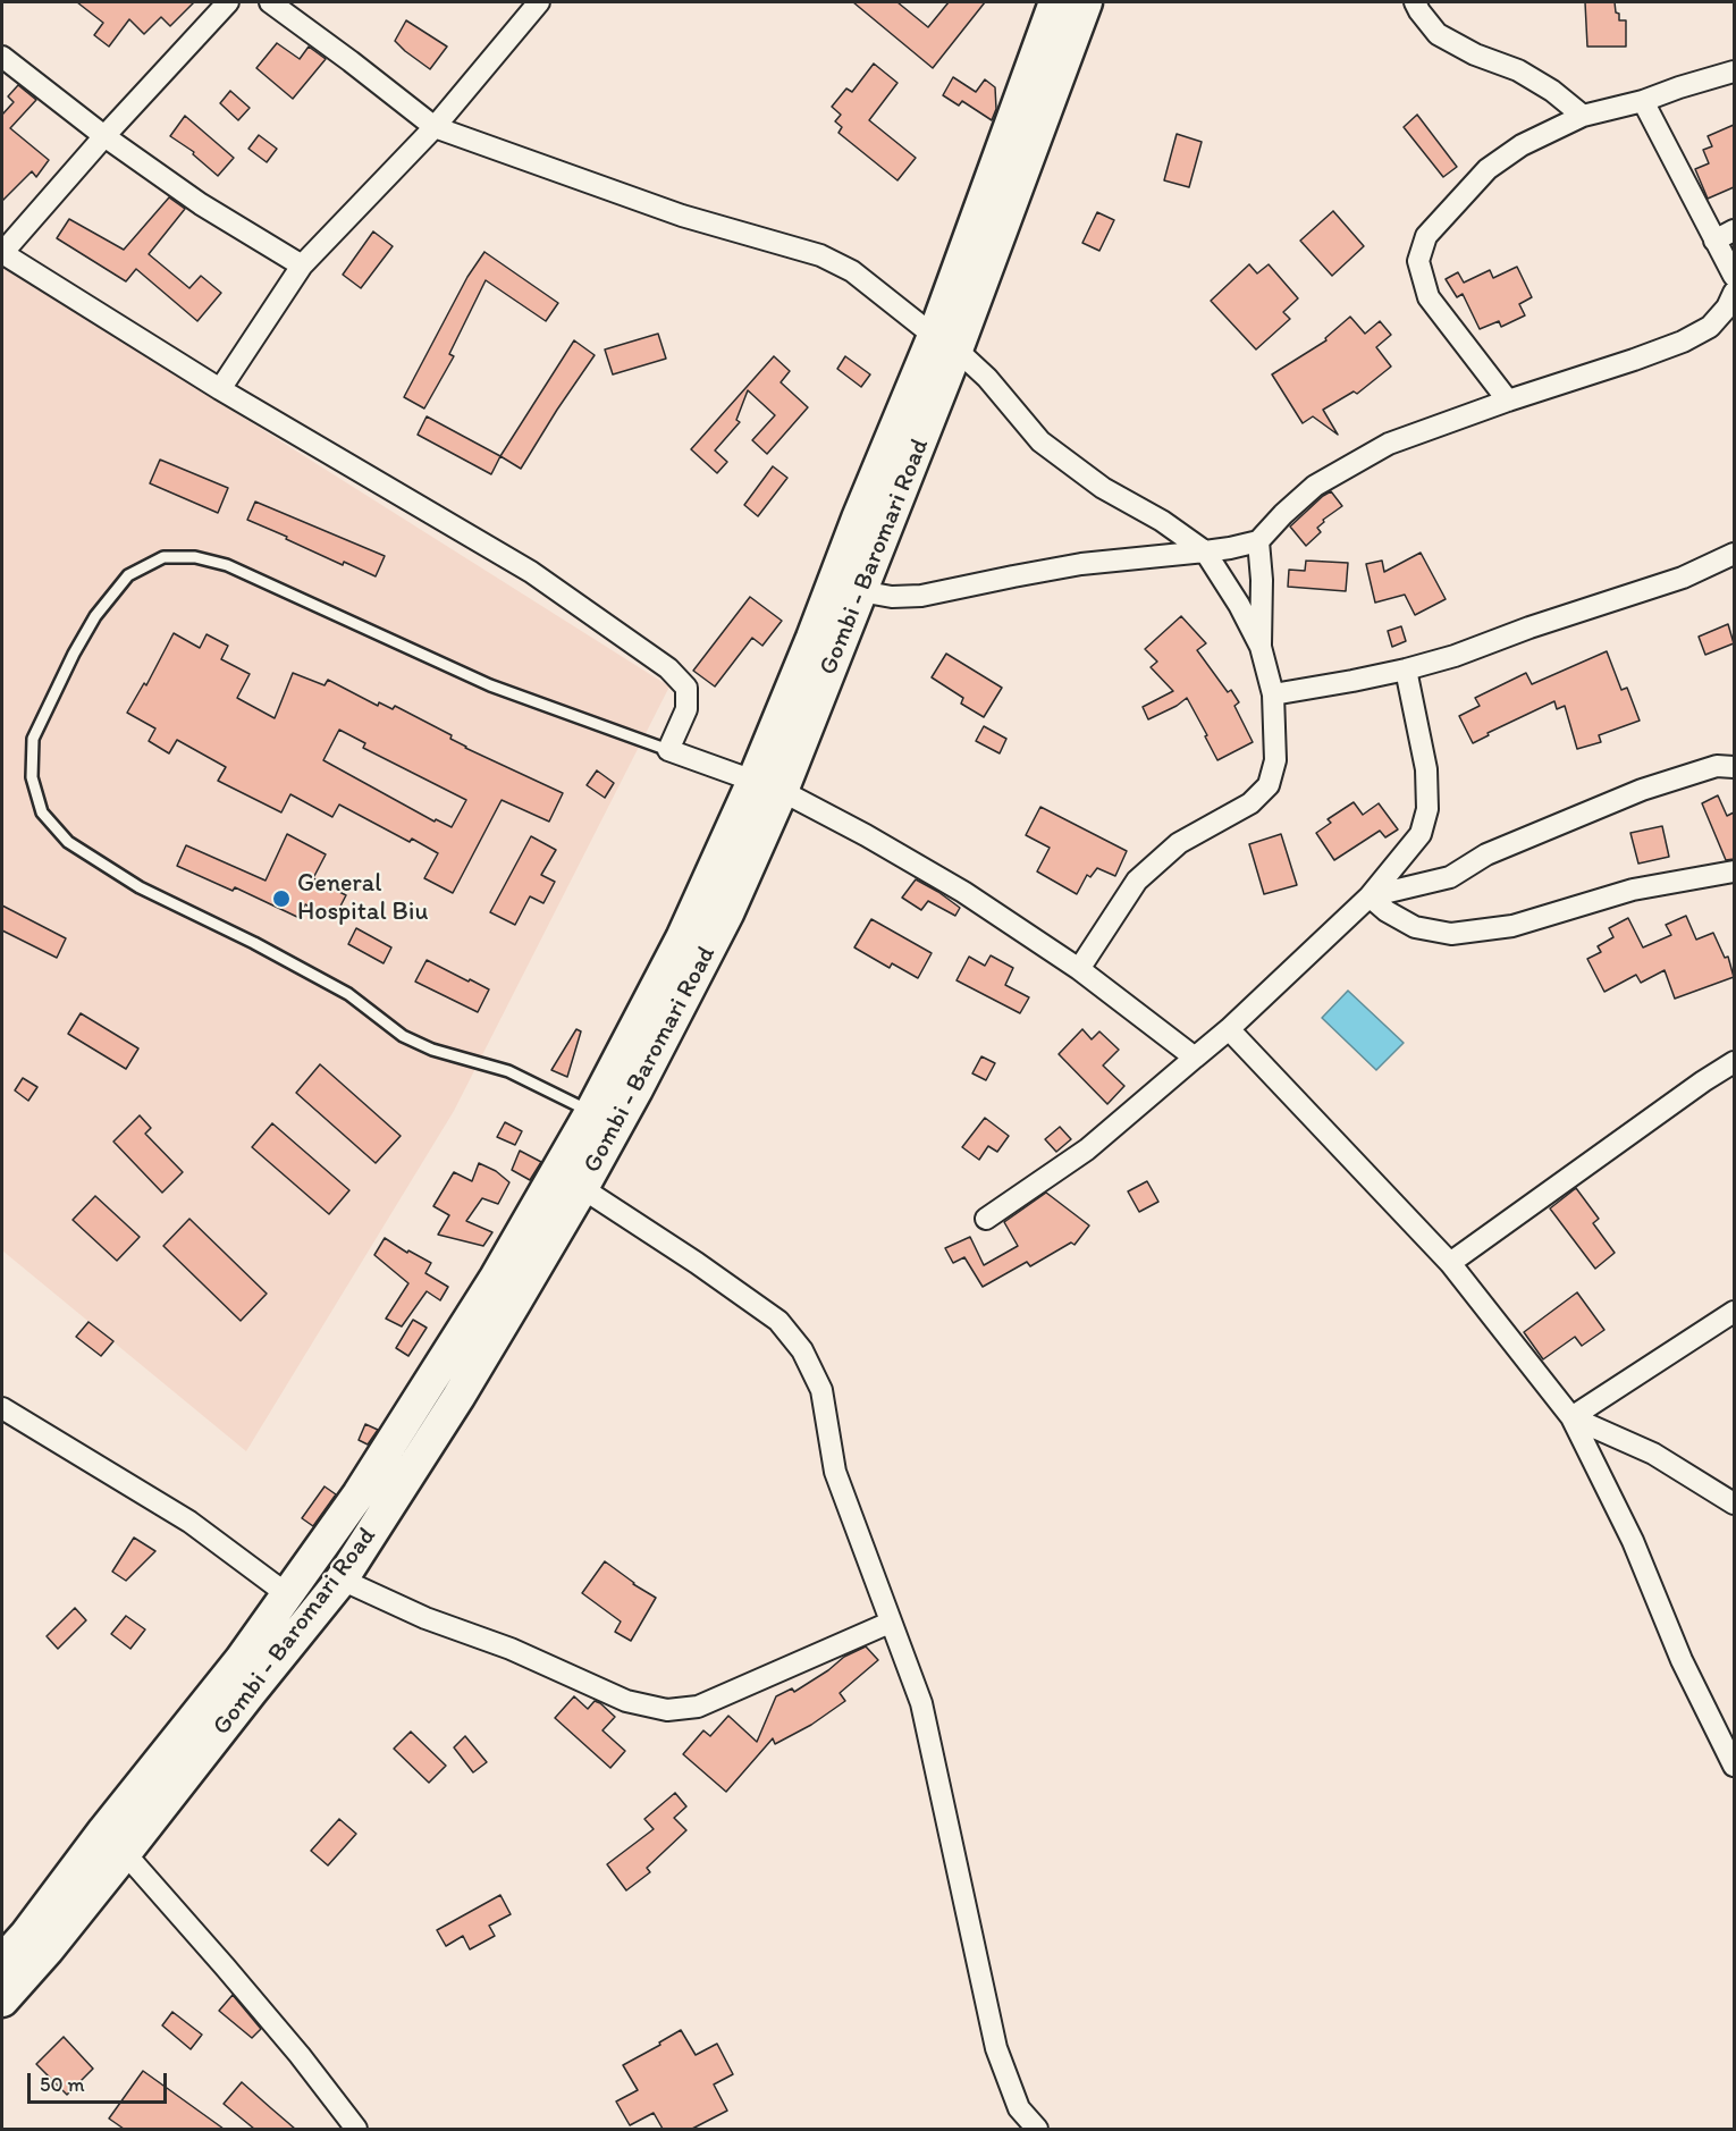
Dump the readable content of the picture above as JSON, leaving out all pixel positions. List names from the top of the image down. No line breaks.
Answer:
{"streets":{"main road":["Gombi - Baromari Road"]},"places":["General Hospital Biu"],"scale_bar":"50 m"}
